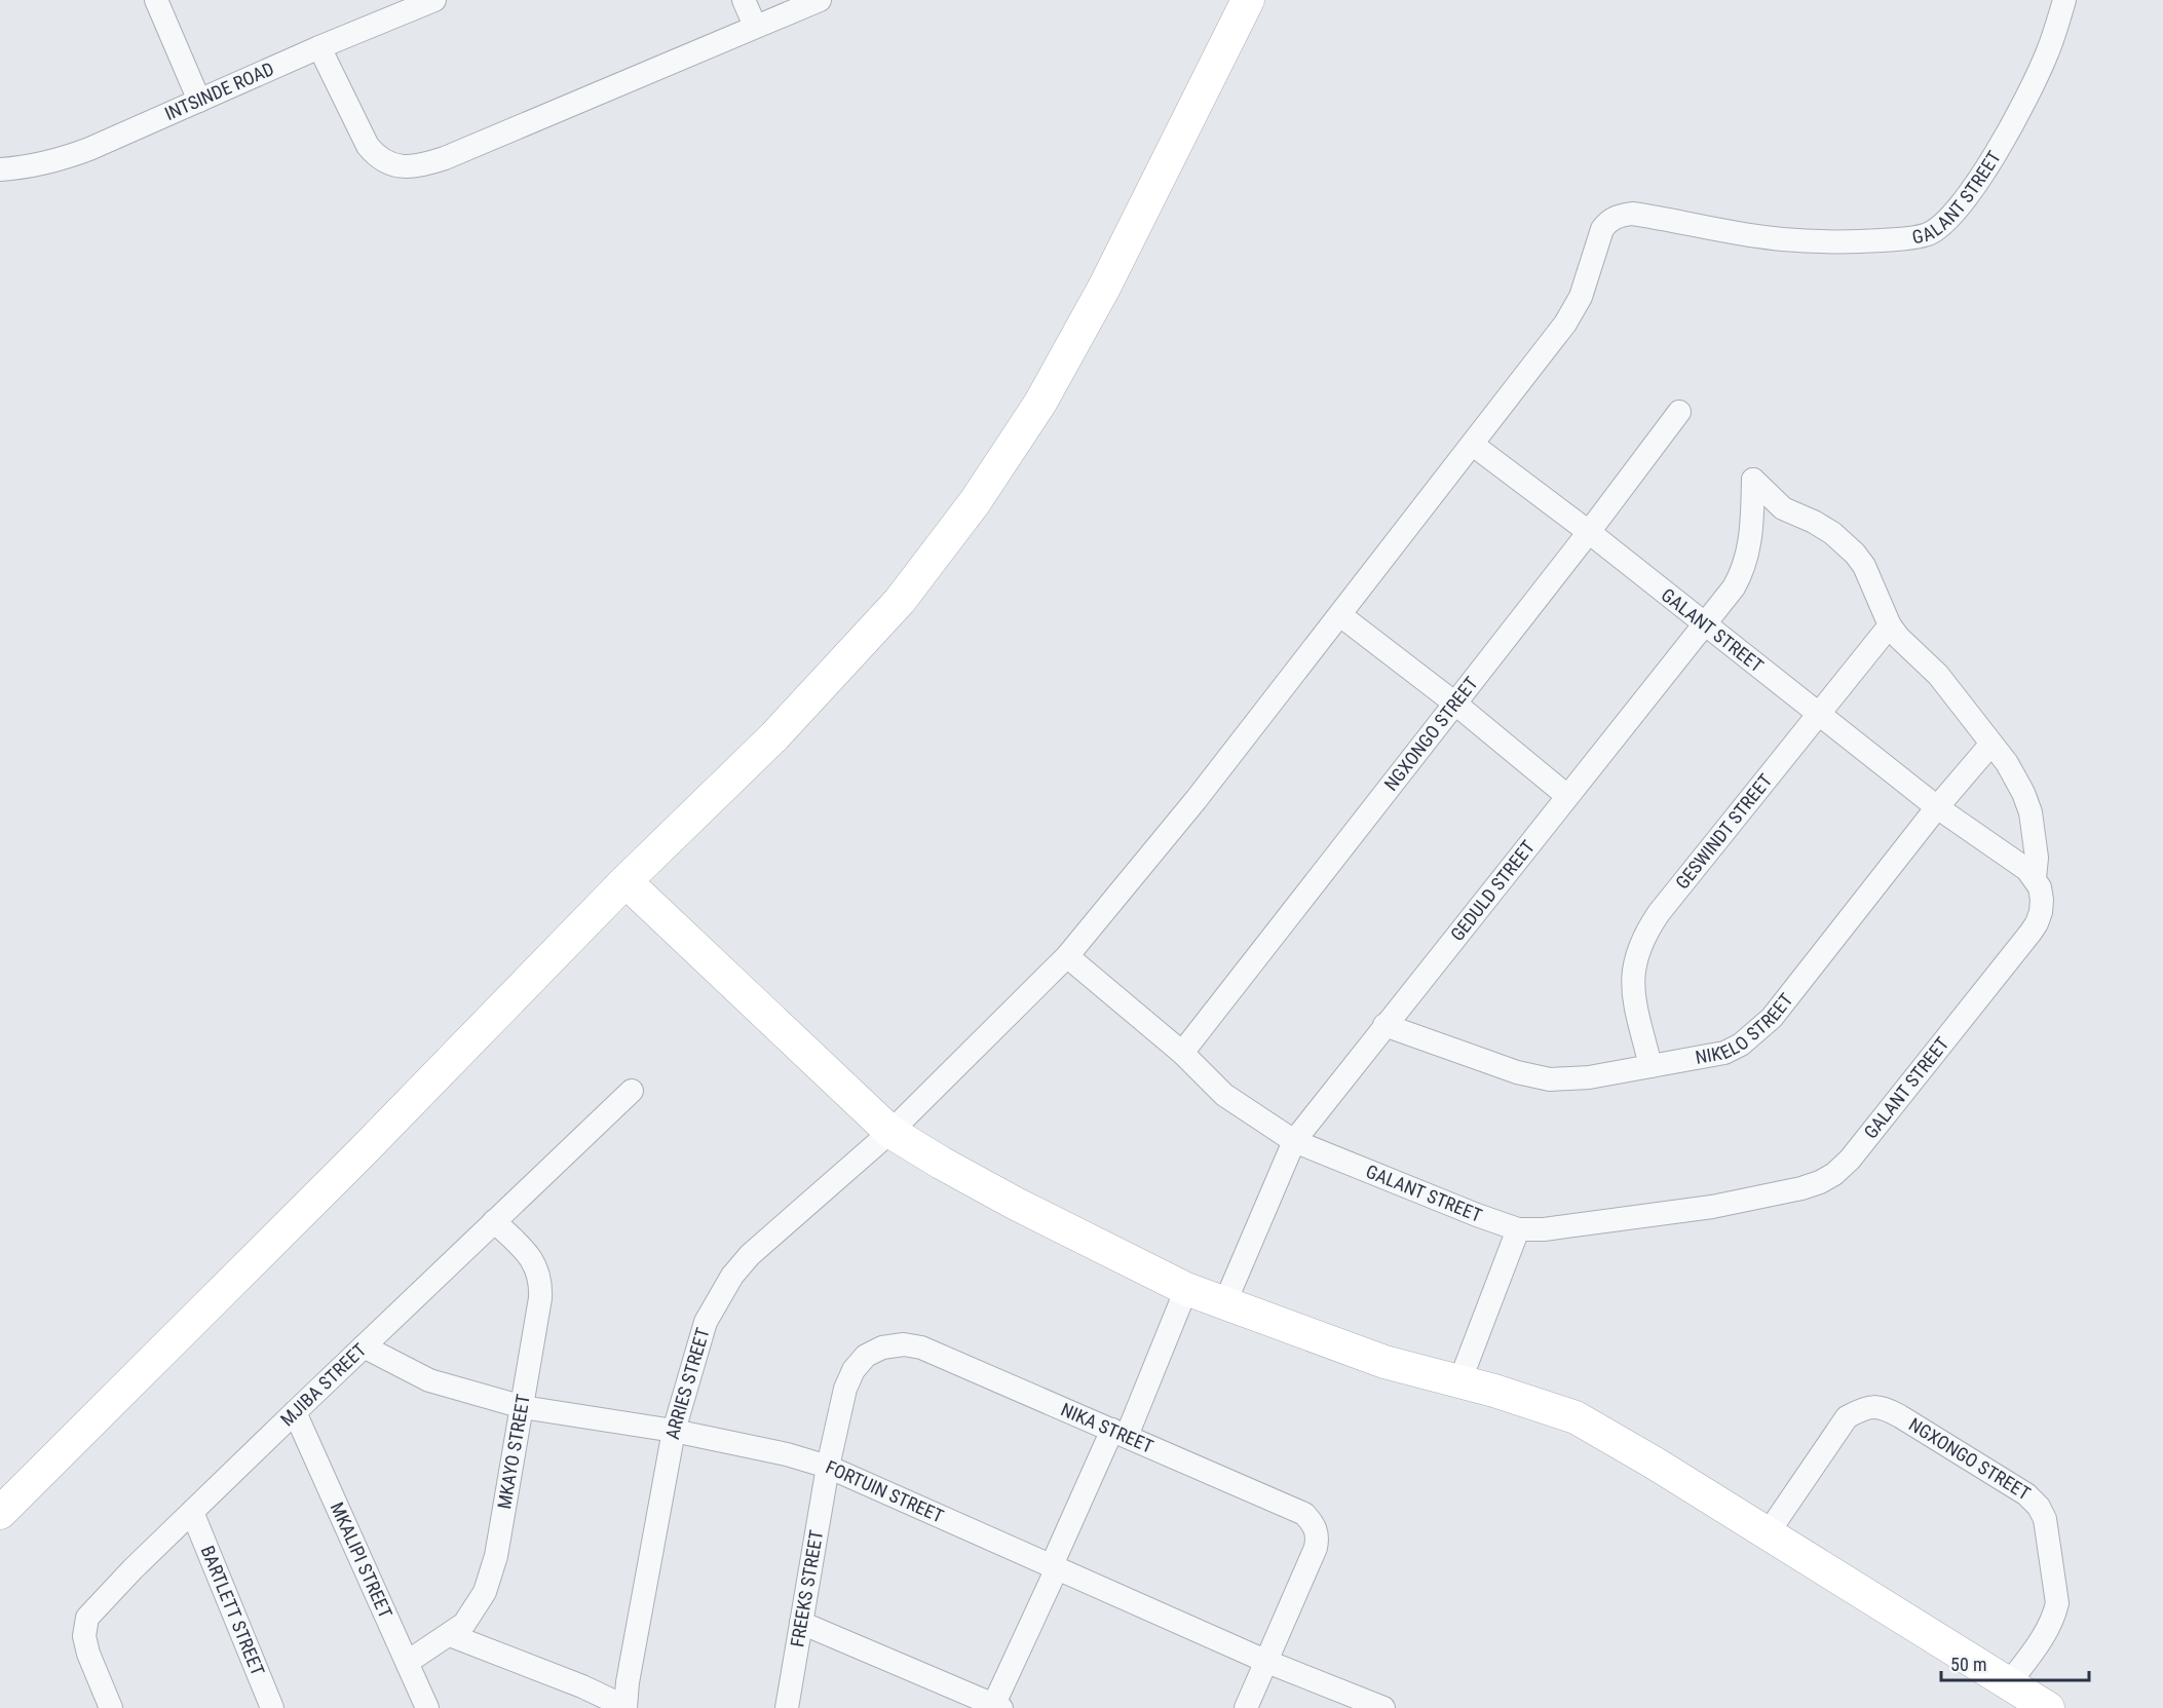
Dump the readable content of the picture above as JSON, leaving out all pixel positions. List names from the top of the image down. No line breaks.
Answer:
{"streets":{"street":["INTSINDE ROAD","GALANT STREET","NGXONGO STREET","GESWINDT STREET","GEDULD STREET","NIKELO STREET","ARRIES STREET","MJIBA STREET","NIKA STREET","MKAYO STREET","FORTUIN STREET","MKALIPI STREET","FREEKS STREET","BARTLETT STREET"]},"crossings":[["GALANT STREET","NGXONGO STREET"],["GALANT STREET","GESWINDT STREET"],["GALANT STREET","GEDULD STREET"],["GALANT STREET","NIKELO STREET"],["GALANT STREET","ARRIES STREET"],["GESWINDT STREET","GEDULD STREET"],["GESWINDT STREET","NIKELO STREET"],["GEDULD STREET","NIKELO STREET"],["ARRIES STREET","FORTUIN STREET"],["MJIBA STREET","MKAYO STREET"],["MJIBA STREET","FORTUIN STREET"],["MJIBA STREET","MKALIPI STREET"],["MJIBA STREET","BARTLETT STREET"],["NIKA STREET","FORTUIN STREET"],["NIKA STREET","FREEKS STREET"],["MKAYO STREET","FORTUIN STREET"],["MKAYO STREET","MKALIPI STREET"],["FORTUIN STREET","FREEKS STREET"]],"scale_bar":"50 m"}
